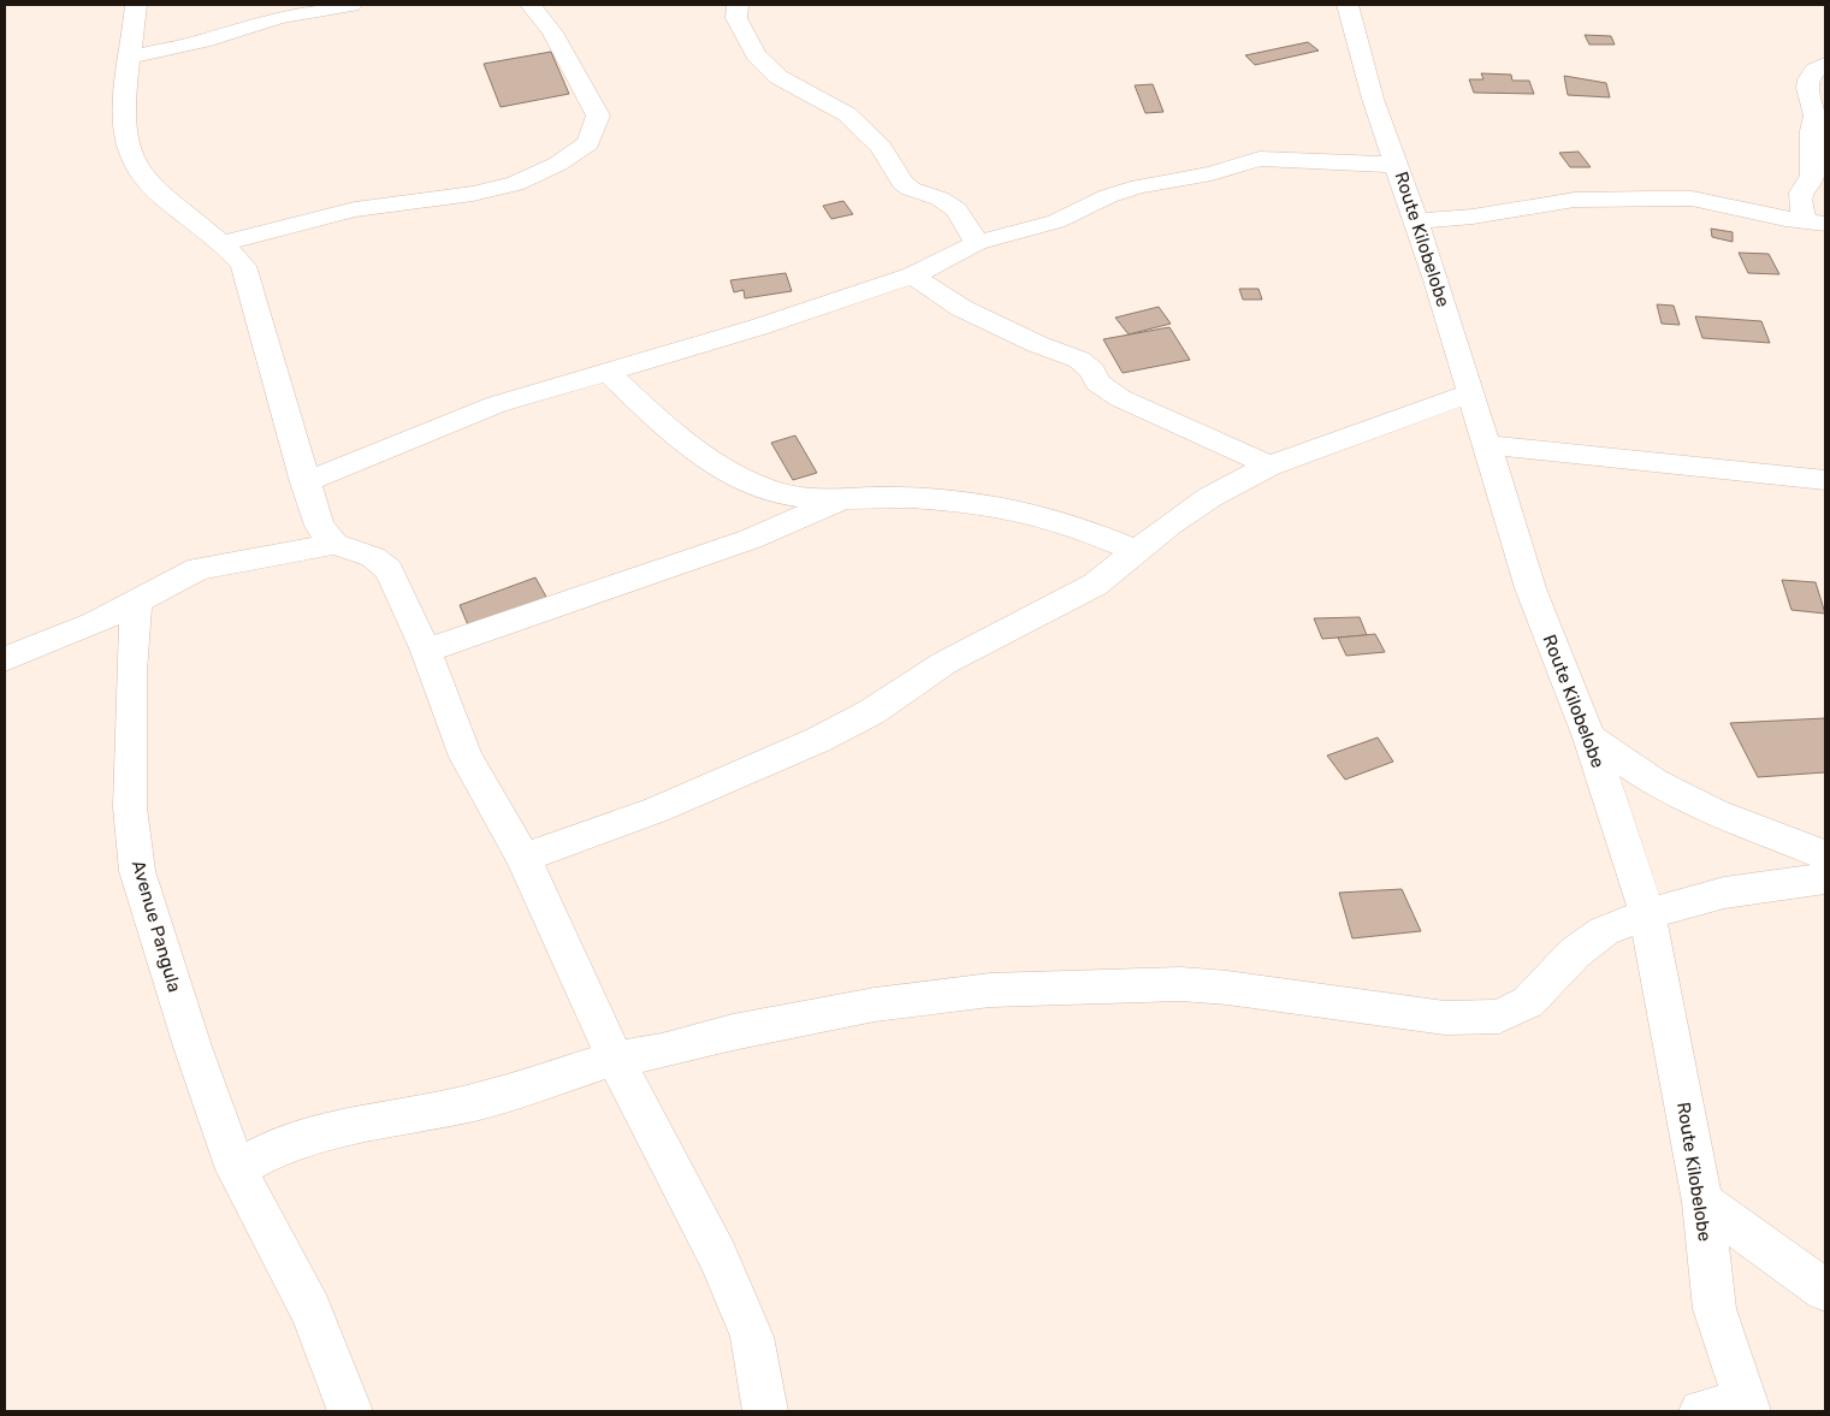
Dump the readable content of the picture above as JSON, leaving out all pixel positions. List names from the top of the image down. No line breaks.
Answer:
{"streets":{"street":["Route Kilobelobe","Avenue Pangula"]}}
